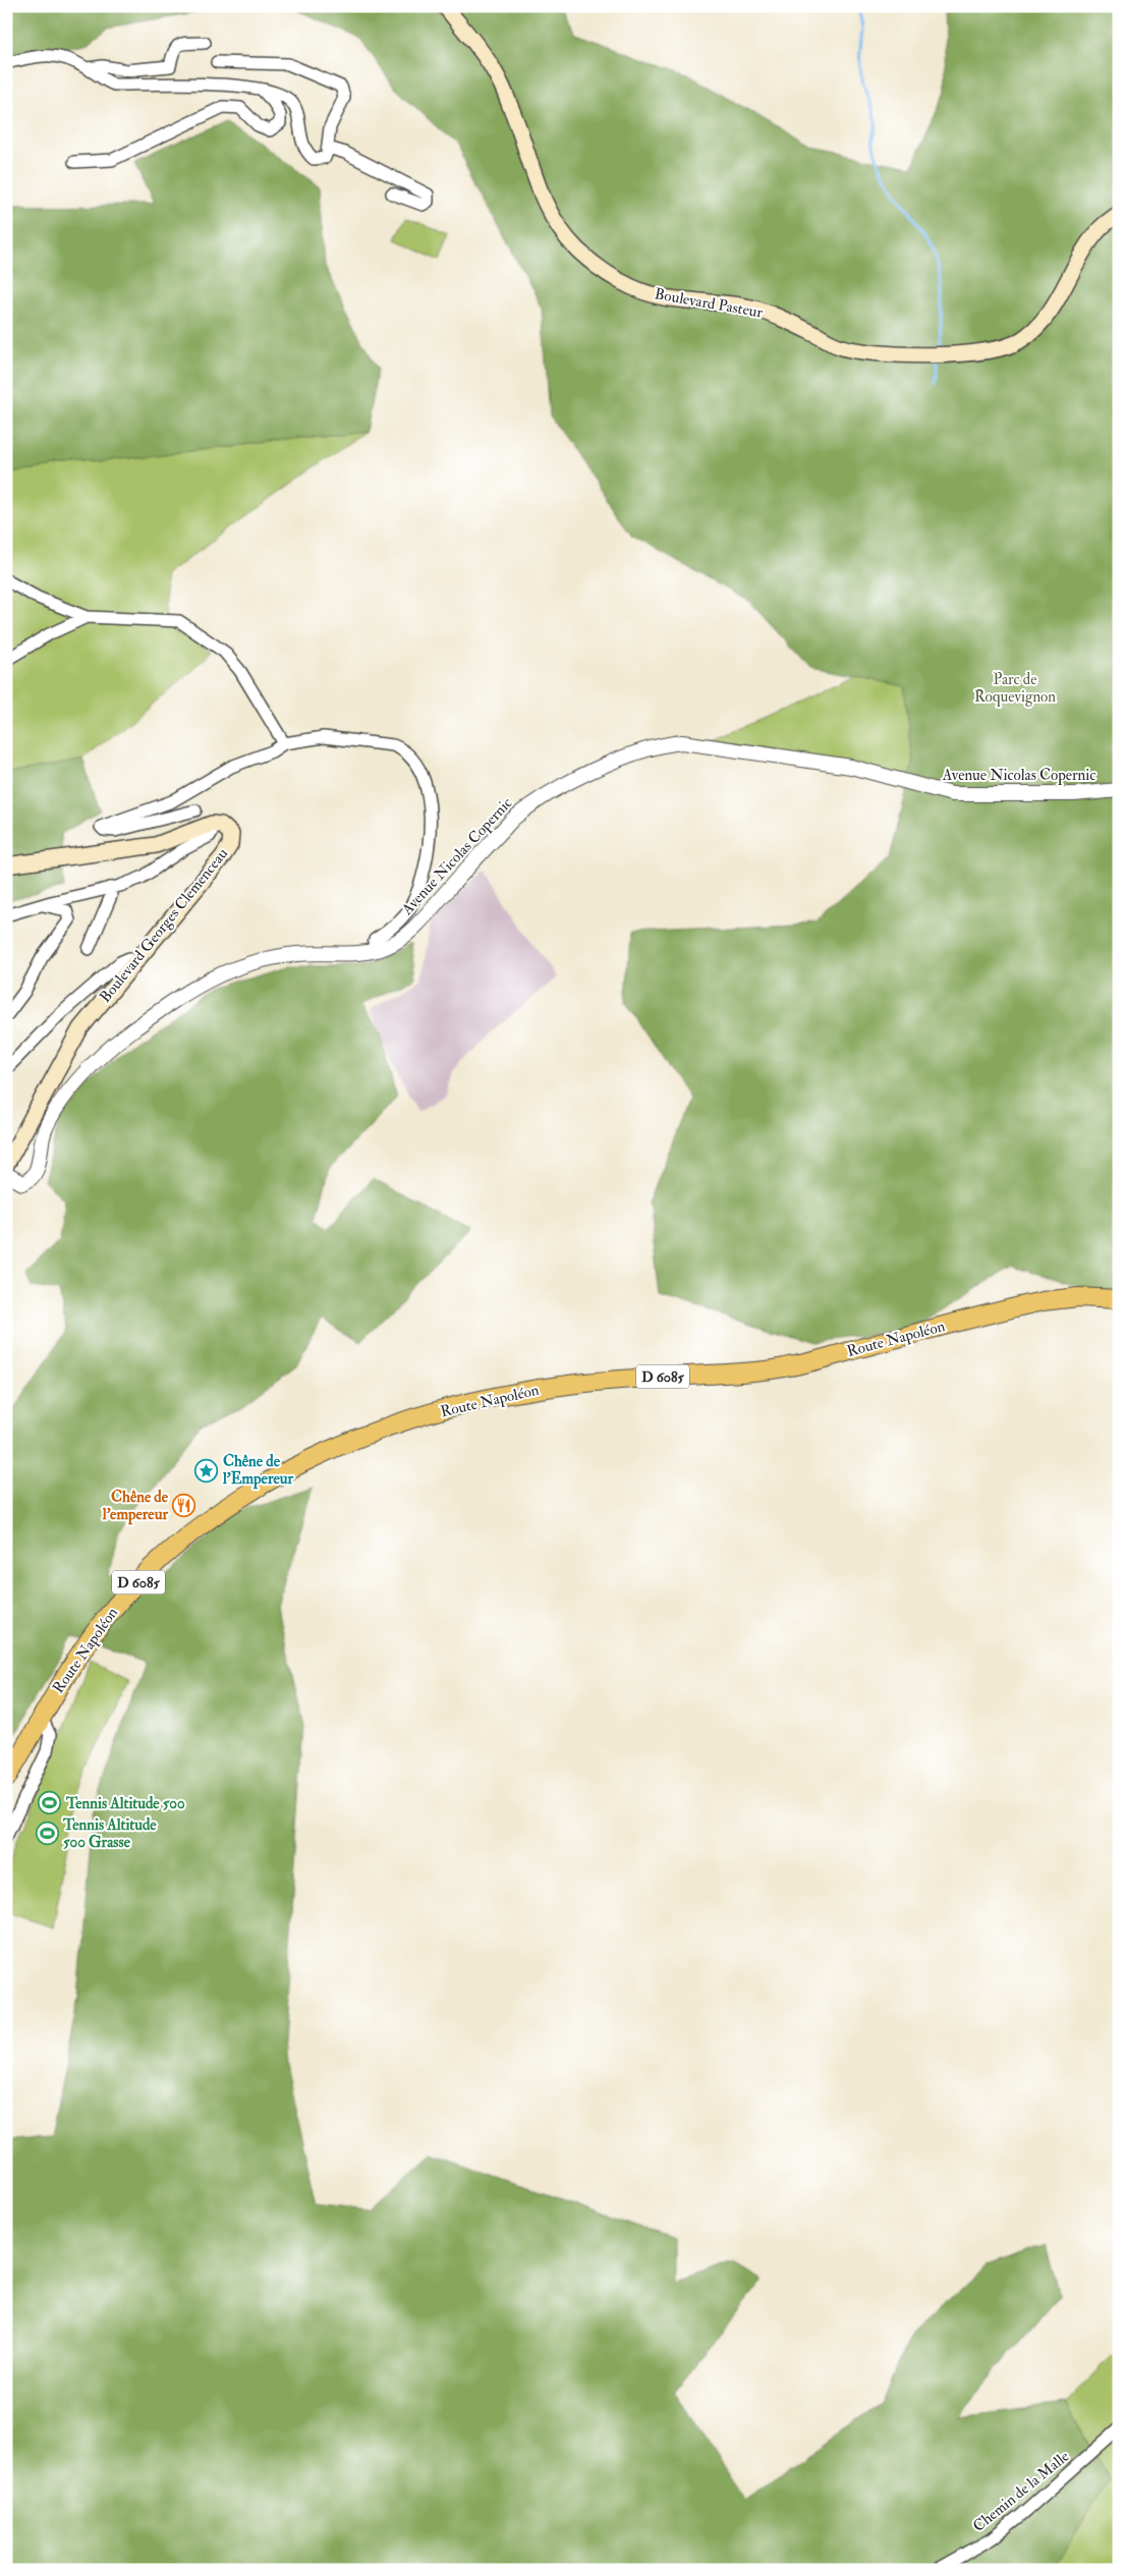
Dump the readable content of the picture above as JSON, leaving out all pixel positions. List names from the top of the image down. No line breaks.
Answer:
{"streets":{"main road":["Boulevard Pasteur","Boulevard Georges Clemenceau","Route Napoléon","D 6085"],"street":["Avenue Nicolas Copernic","Chemin de la Malle"]},"crossings":[["Avenue Nicolas Copernic","Boulevard Georges Clemenceau"]],"parks":["Parc de Roquevignon"],"places":{"place":["Chêne de l'Empereur"],"restaurant":["Chêne de l'empereur"],"sports":["Tennis Altitude 500","Tennis Altitude 500 Grasse"]}}
